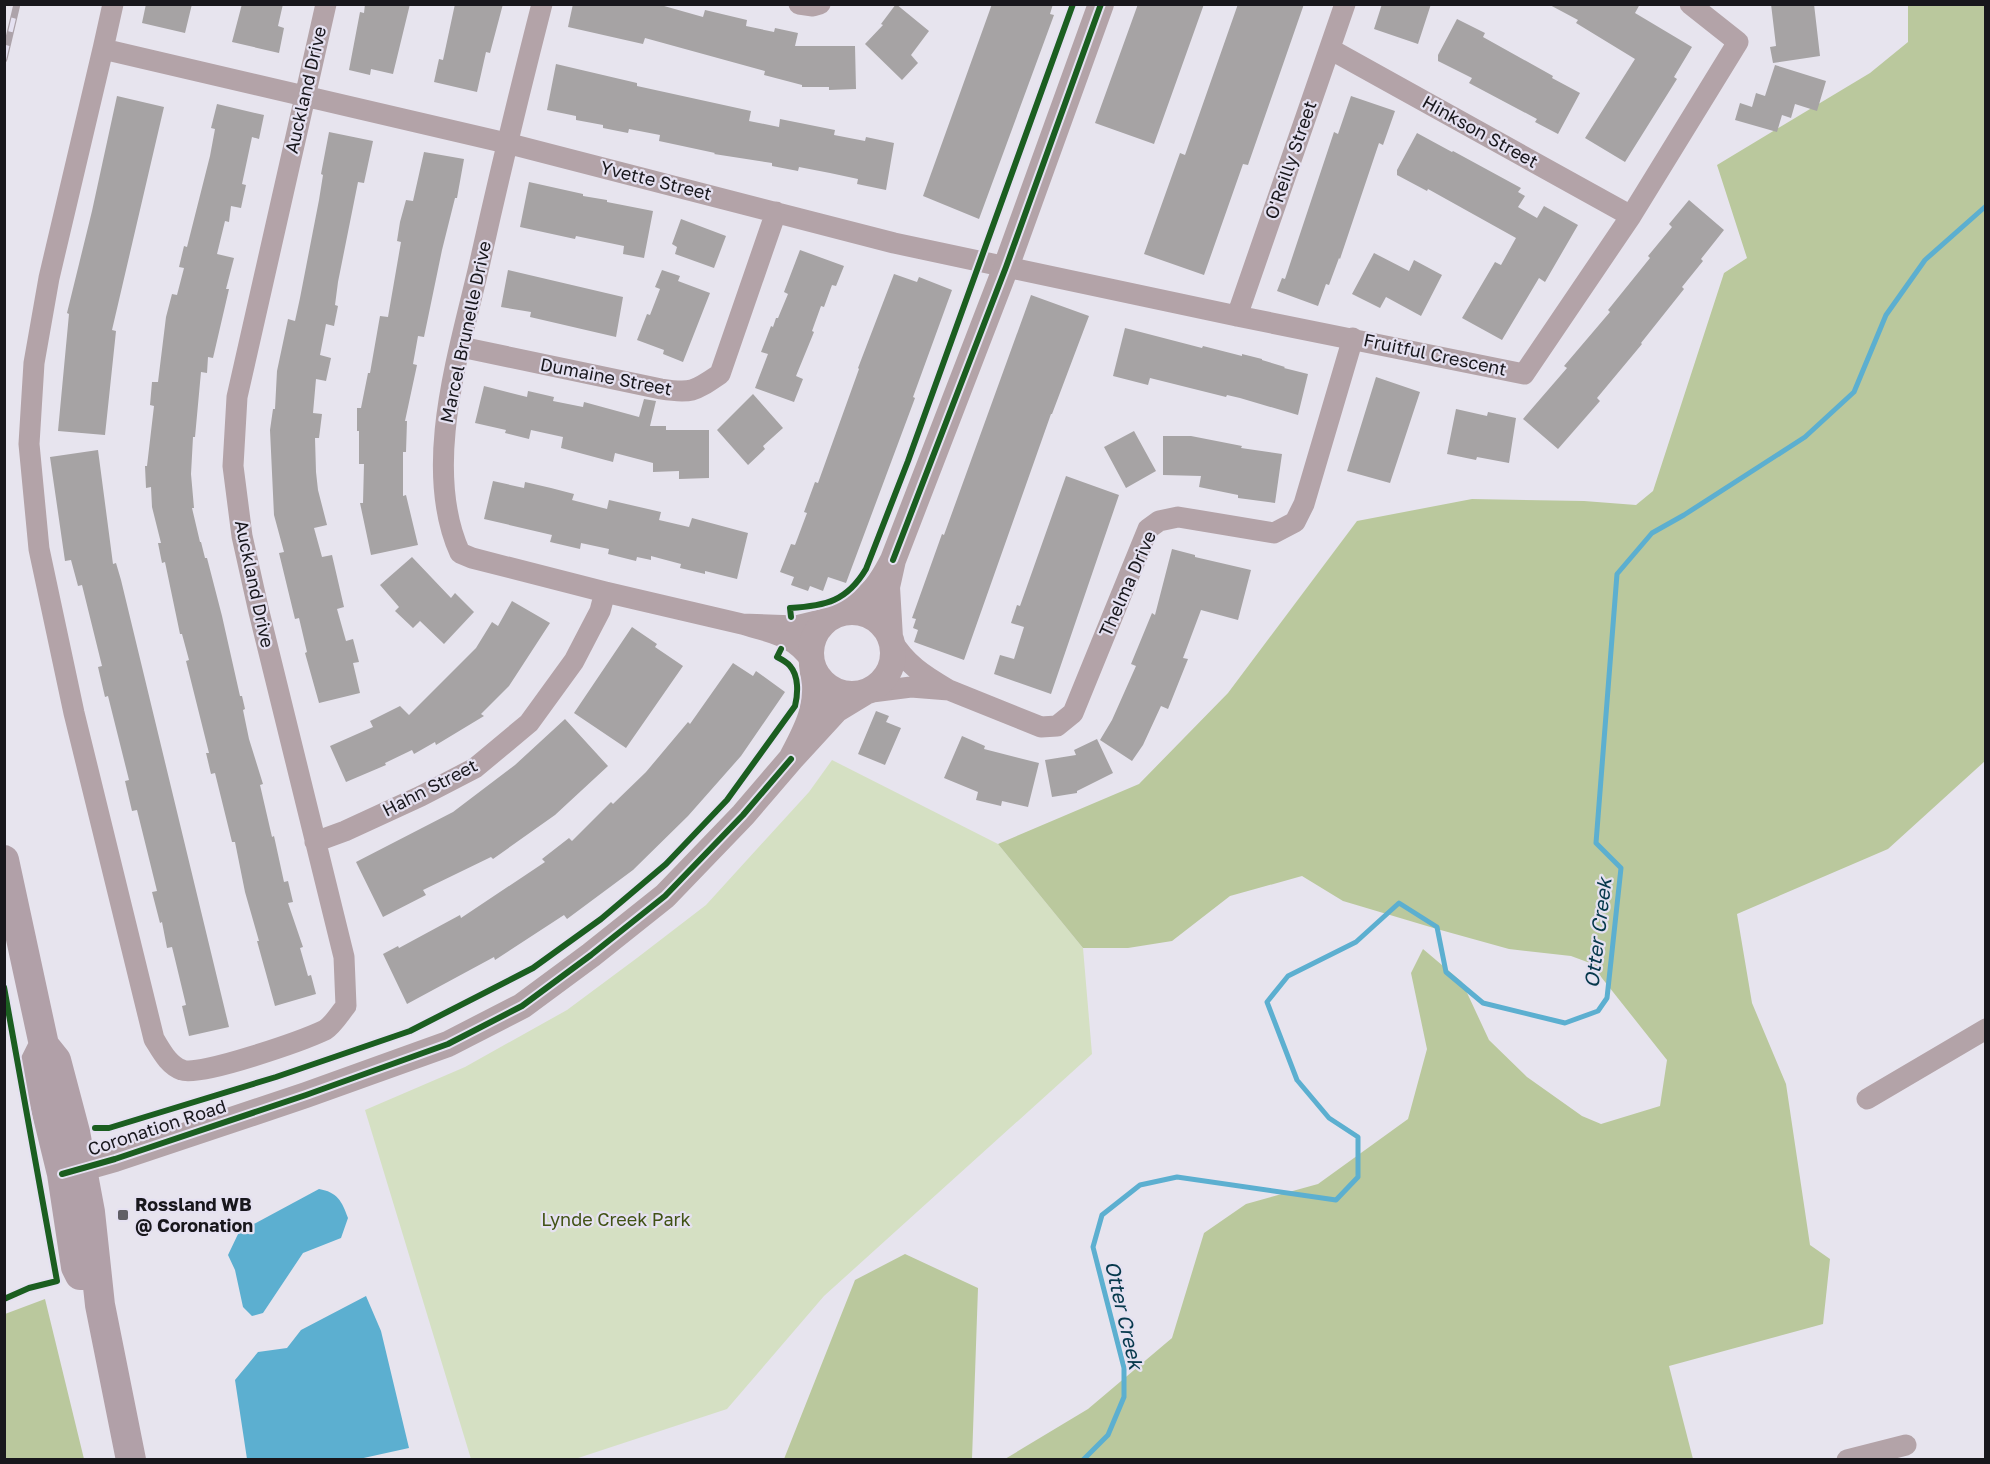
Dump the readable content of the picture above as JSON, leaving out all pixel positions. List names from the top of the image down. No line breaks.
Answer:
{"streets":{"street":["Auckland Drive","Hinkson Street","O'Reilly Street","Yvette Street","Marcel Brunelle Drive","Fruitful Crescent","Dumaine Street","Thelma Drive","Hahn Street","Coronation Road"]},"crossings":[["Auckland Drive","Yvette Street"],["Auckland Drive","Hahn Street"],["Hinkson Street","O'Reilly Street"],["Hinkson Street","Fruitful Crescent"],["O'Reilly Street","Fruitful Crescent"],["Yvette Street","Marcel Brunelle Drive"],["Yvette Street","Fruitful Crescent"],["Yvette Street","Dumaine Street"],["Marcel Brunelle Drive","Dumaine Street"],["Marcel Brunelle Drive","Thelma Drive"],["Marcel Brunelle Drive","Hahn Street"],["Marcel Brunelle Drive","Coronation Road"],["Fruitful Crescent","Thelma Drive"],["Thelma Drive","Coronation Road"]],"water":["Otter Creek"],"parks":["Lynde Creek Park"],"places":{"transit":["Rossland WB @ Coronation"]}}
